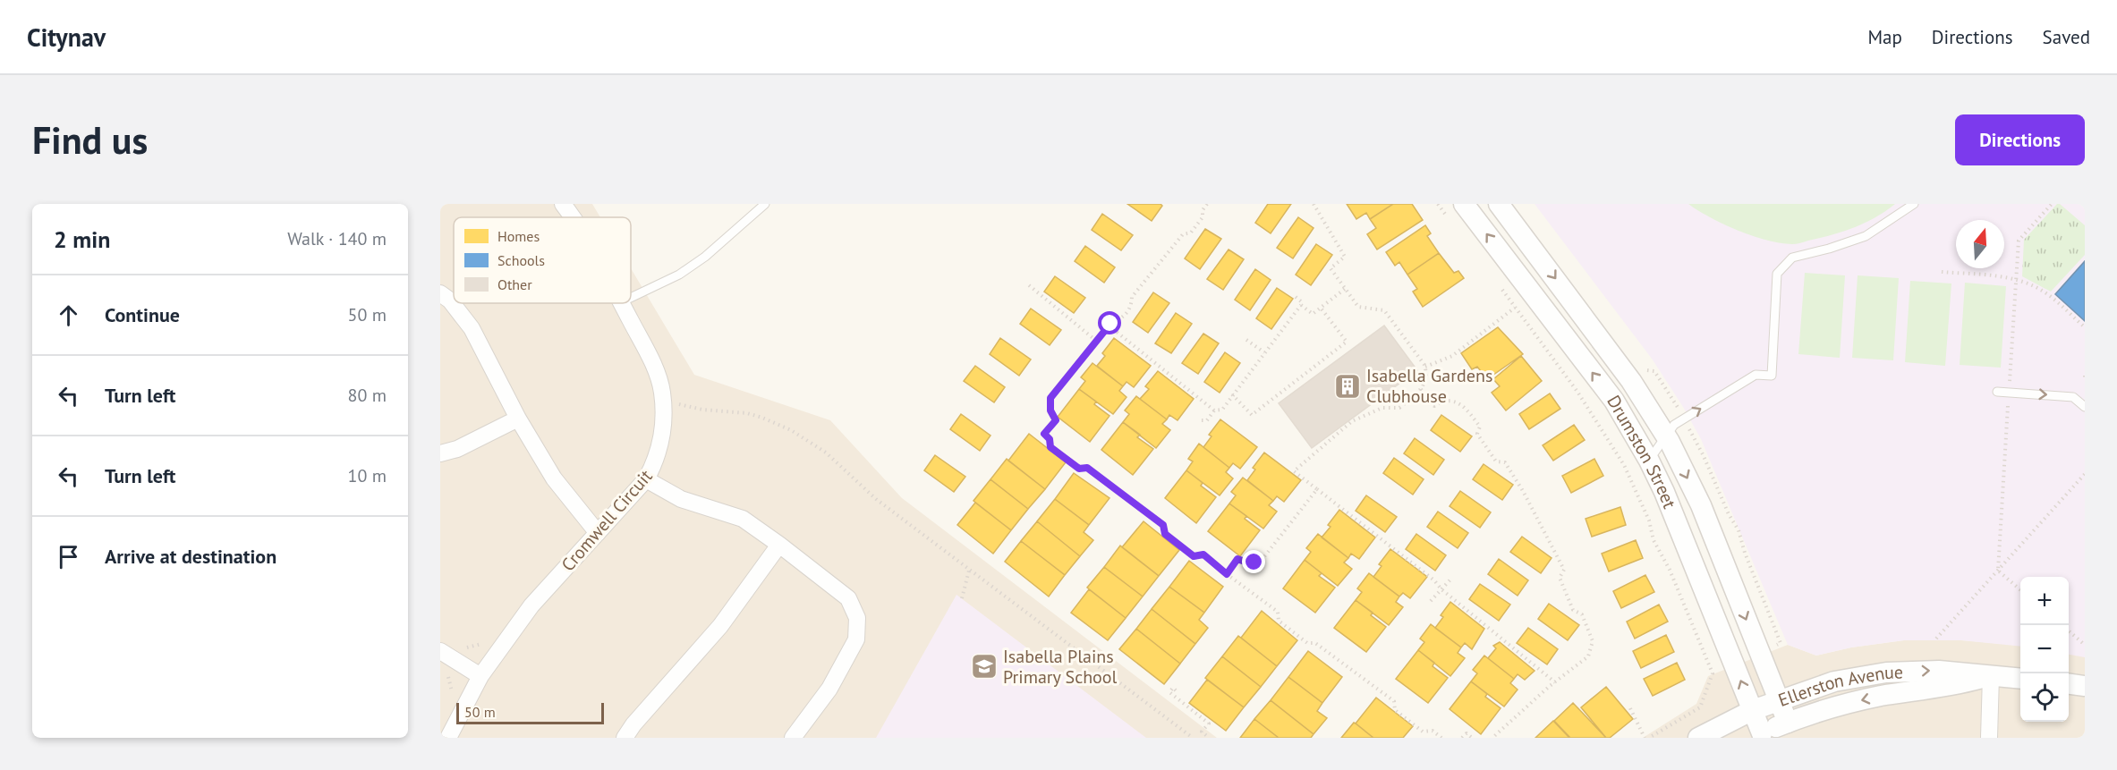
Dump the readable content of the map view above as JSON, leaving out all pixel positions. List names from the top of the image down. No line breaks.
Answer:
{"streets":{"street":["Drumston Street","Cromwell Circuit","Ellerston Avenue"]},"crossings":[["Drumston Street","Ellerston Avenue"]],"places":{"building":["Isabella Gardens Clubhouse"],"school or university":["Isabella Plains Primary School"]},"legend":["Homes","Schools","Other"],"scale_bar":"50 m","north":"top","page":{"header":"Citynav","nav":["Map","Directions","Saved"],"buttons":"Directions","title":"Find us","heading":["2 min","Walk · 140 m"],"list":[["Continue","50 m"],["Turn left","80 m"],["Turn left","10 m"],"Arrive at destination"],"map_buttons":["+","−"],"scale":"50 m"}}
